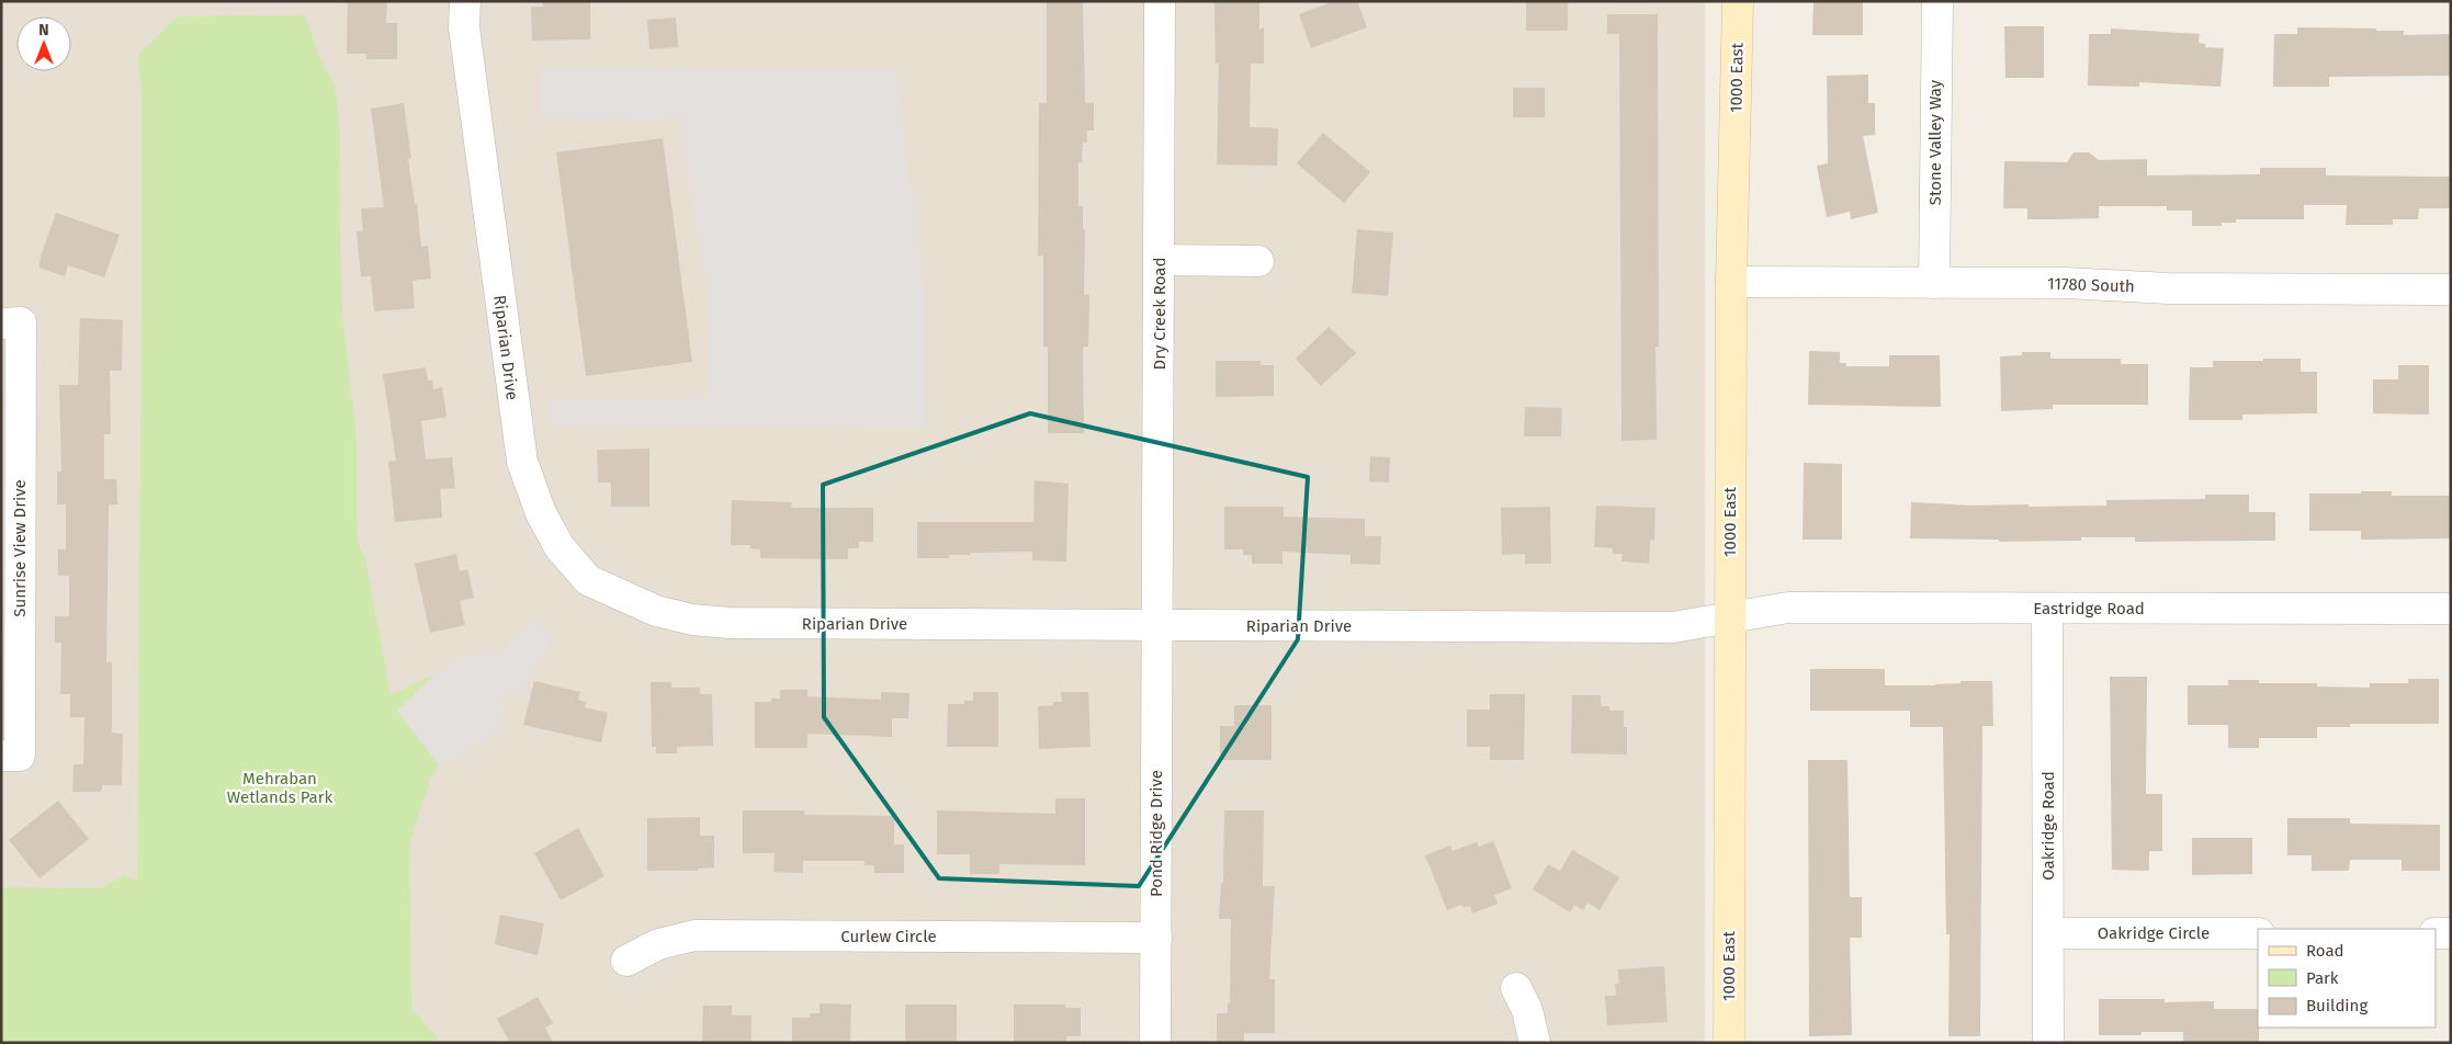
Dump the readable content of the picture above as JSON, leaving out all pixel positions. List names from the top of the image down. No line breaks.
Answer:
{"streets":{"street":["1000 East","Stone Valley Way","11780 South","Dry Creek Road","Riparian Drive","Sunrise View Drive","Eastridge Road","Oakridge Road","Pond Ridge Drive","Oakridge Circle","Curlew Circle"]},"crossings":[["1000 East","11780 South"],["1000 East","Riparian Drive"],["1000 East","Eastridge Road"],["Stone Valley Way","11780 South"],["Dry Creek Road","Riparian Drive"],["Dry Creek Road","Pond Ridge Drive"],["Riparian Drive","Eastridge Road"],["Riparian Drive","Pond Ridge Drive"],["Eastridge Road","Oakridge Road"],["Oakridge Road","Oakridge Circle"],["Pond Ridge Drive","Curlew Circle"]],"parks":["Mehraban Wetlands Park"],"legend":["Road","Park","Building"],"north":"top"}
